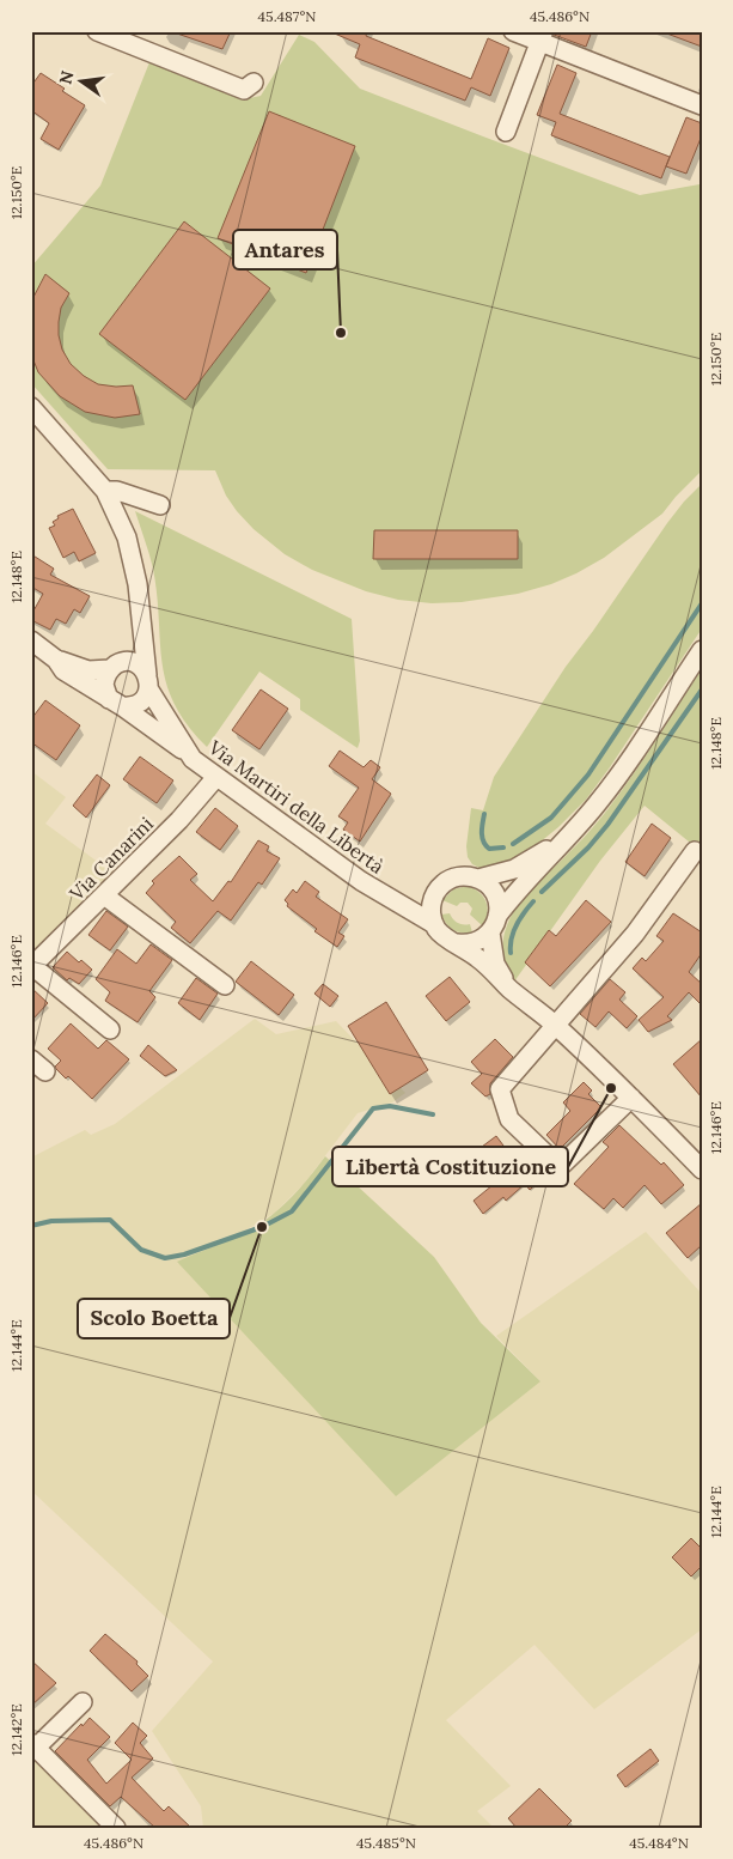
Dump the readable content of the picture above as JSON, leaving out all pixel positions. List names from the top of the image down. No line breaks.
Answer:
{"streets":{"street":["Via Martiri della Libertà","Via Canarini"]},"crossings":[["Via Martiri della Libertà","Via Canarini"]],"places":["Antares","Libertà Costituzione","Scolo Boetta"],"north":"left","coordinates":["45.487°N","45.486°N","12.150°E","12.148°E","12.146°E","12.144°E","12.142°E","45.485°N","45.484°N"]}
